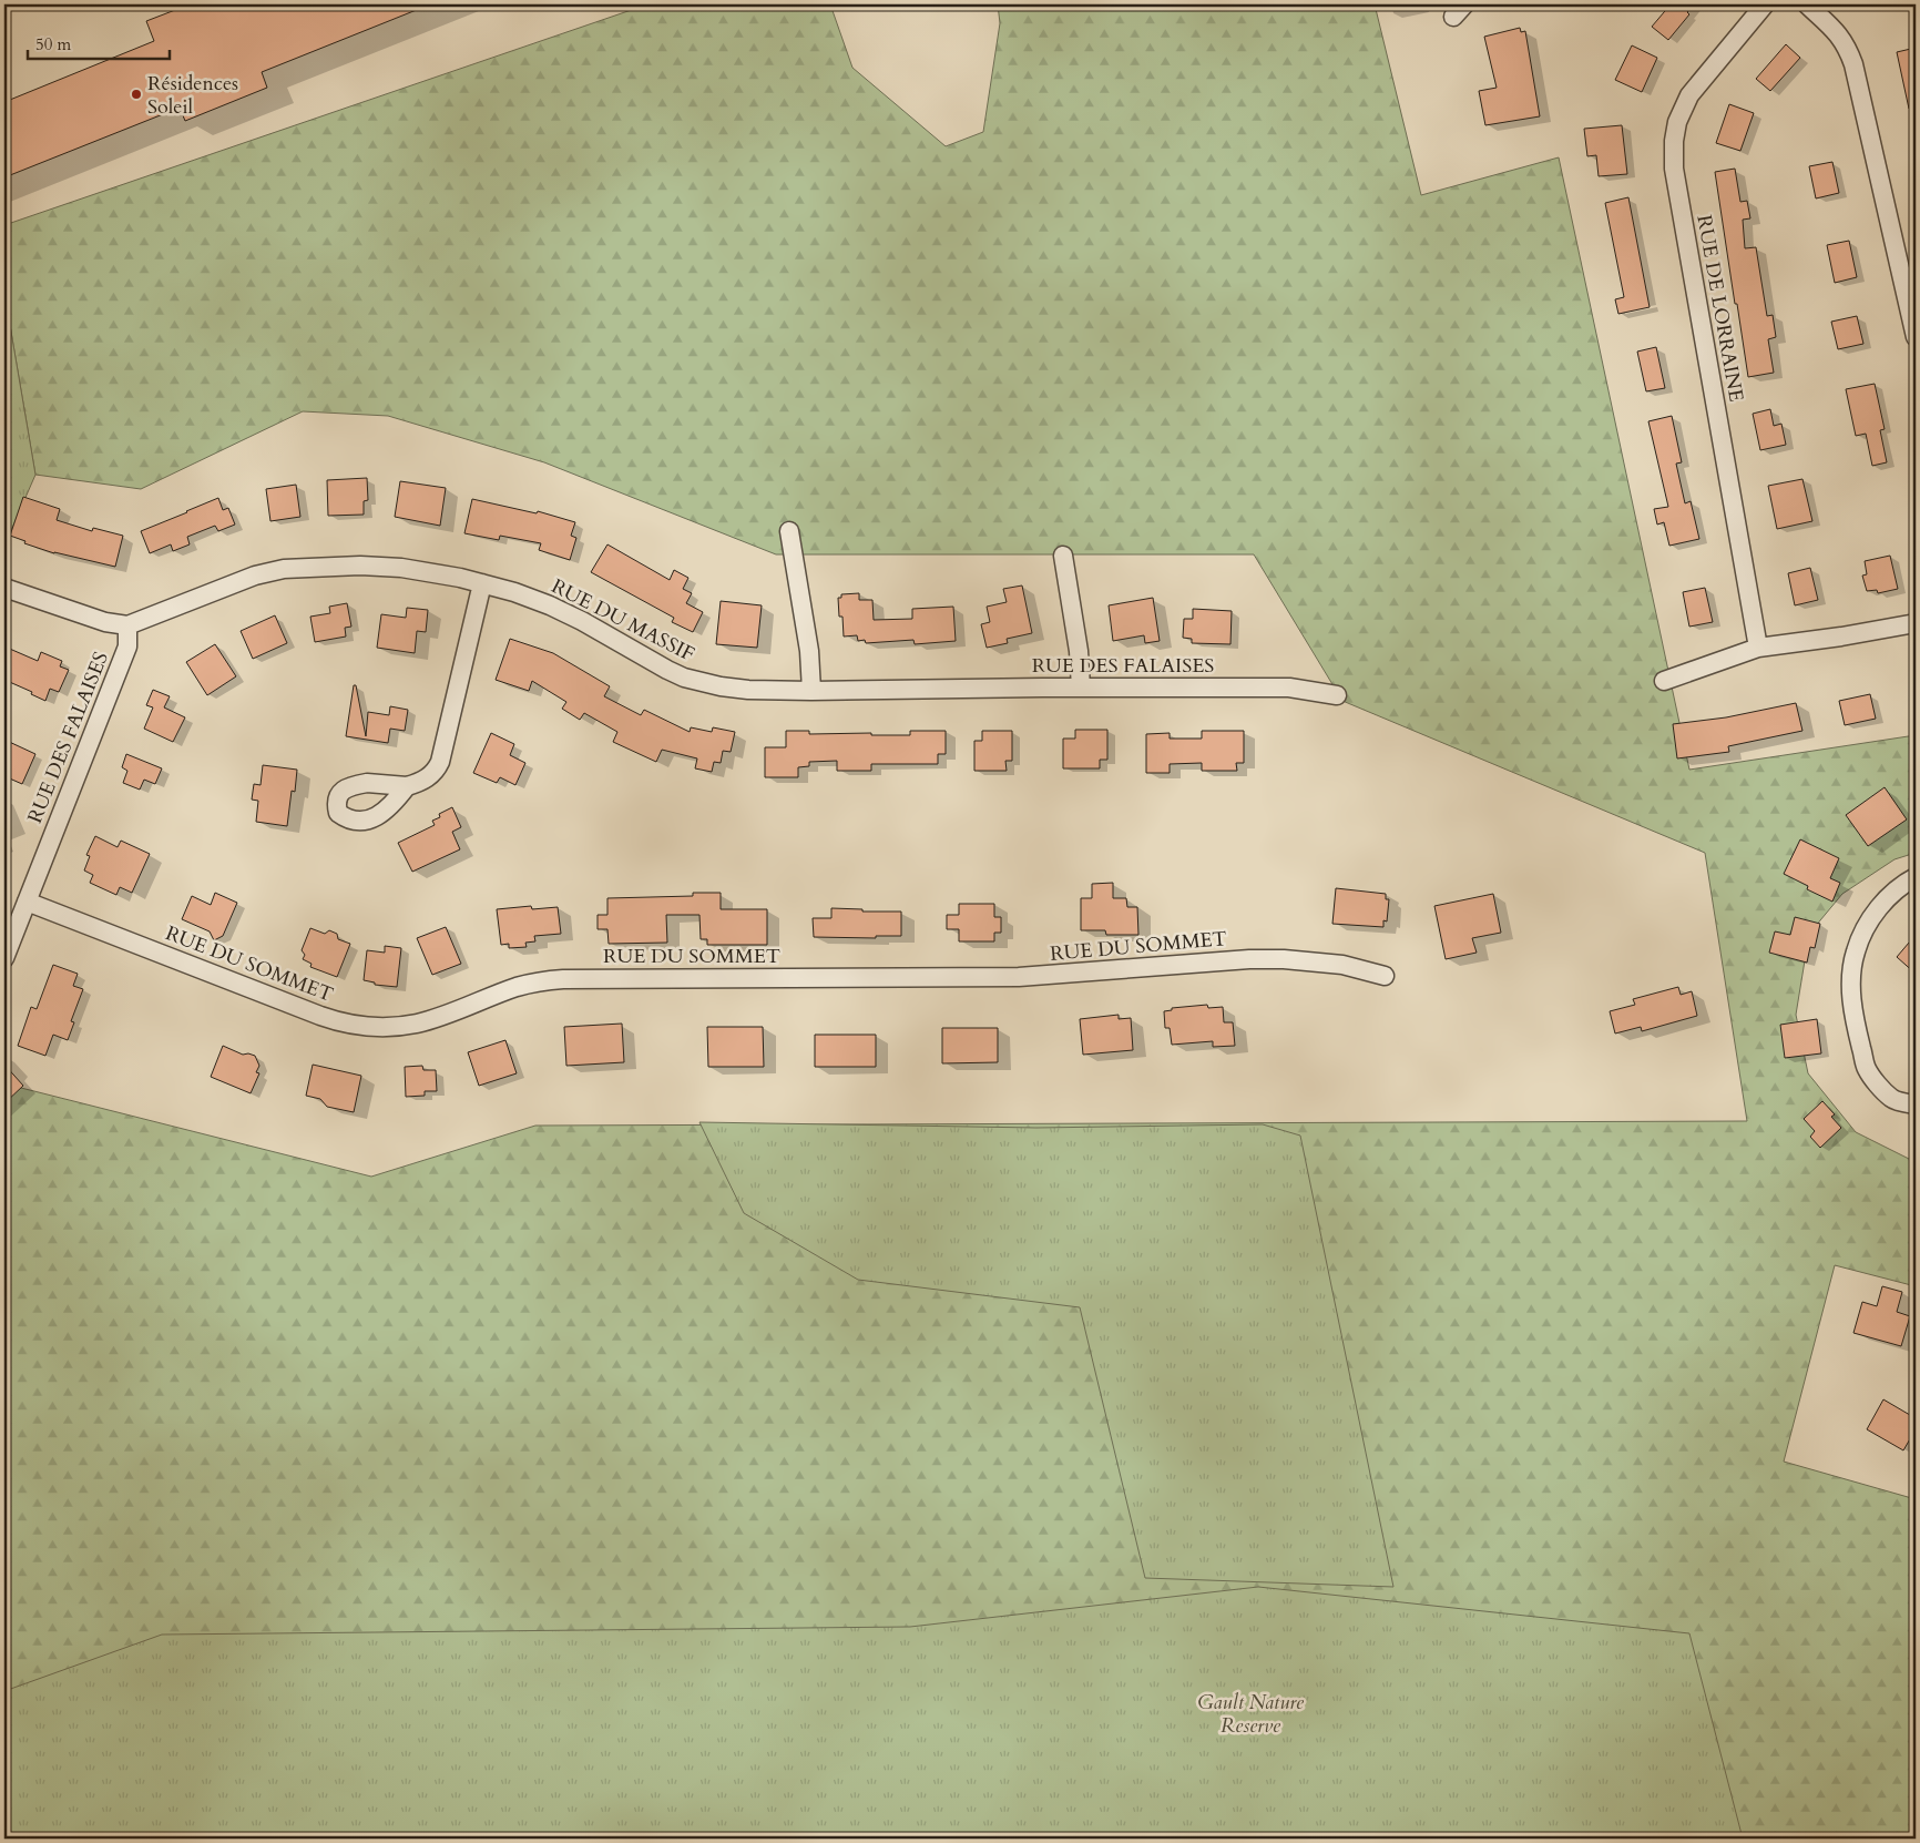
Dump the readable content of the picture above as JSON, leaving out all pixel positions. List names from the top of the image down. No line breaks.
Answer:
{"streets":{"street":["RUE DE LORRAINE","RUE DU MASSIF","RUE DES FALAISES","RUE DU SOMMET"]},"crossings":[["RUE DU MASSIF","RUE DES FALAISES"],["RUE DES FALAISES","RUE DU SOMMET"]],"parks":["Gault Nature Reserve"],"places":["Résidences Soleil"],"scale_bar":"50 m"}
